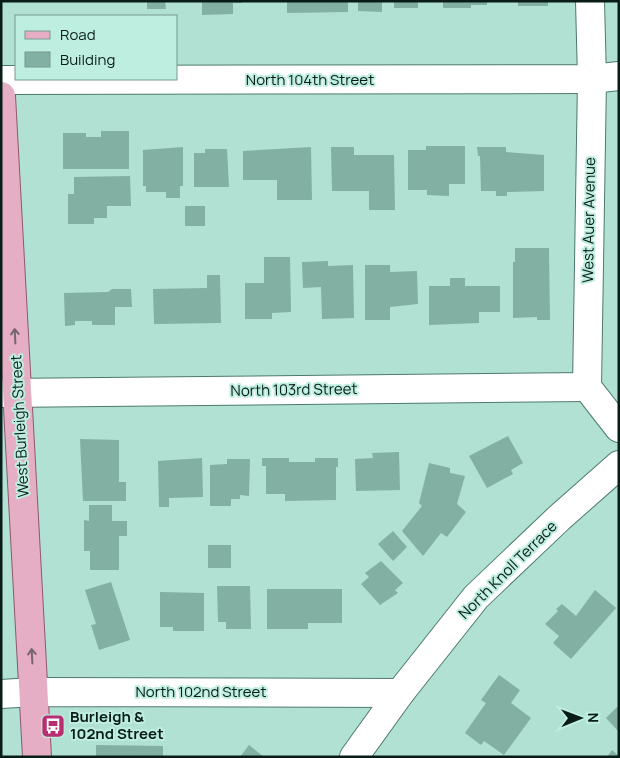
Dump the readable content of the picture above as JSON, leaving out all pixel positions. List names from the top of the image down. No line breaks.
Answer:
{"streets":{"main road":["West Burleigh Street"],"street":["North 104th Street","West Auer Avenue","North 103rd Street","North Knoll Terrace","North 102nd Street"]},"crossings":[["North 104th Street","West Auer Avenue"],["West Auer Avenue","North 103rd Street"],["North 103rd Street","West Burleigh Street"],["West Burleigh Street","North 102nd Street"],["North Knoll Terrace","North 102nd Street"]],"one_way":["West Burleigh Street"],"places":{"bus stop":["Burleigh & 102nd Street"]},"legend":["Road","Building"],"north":"right"}
